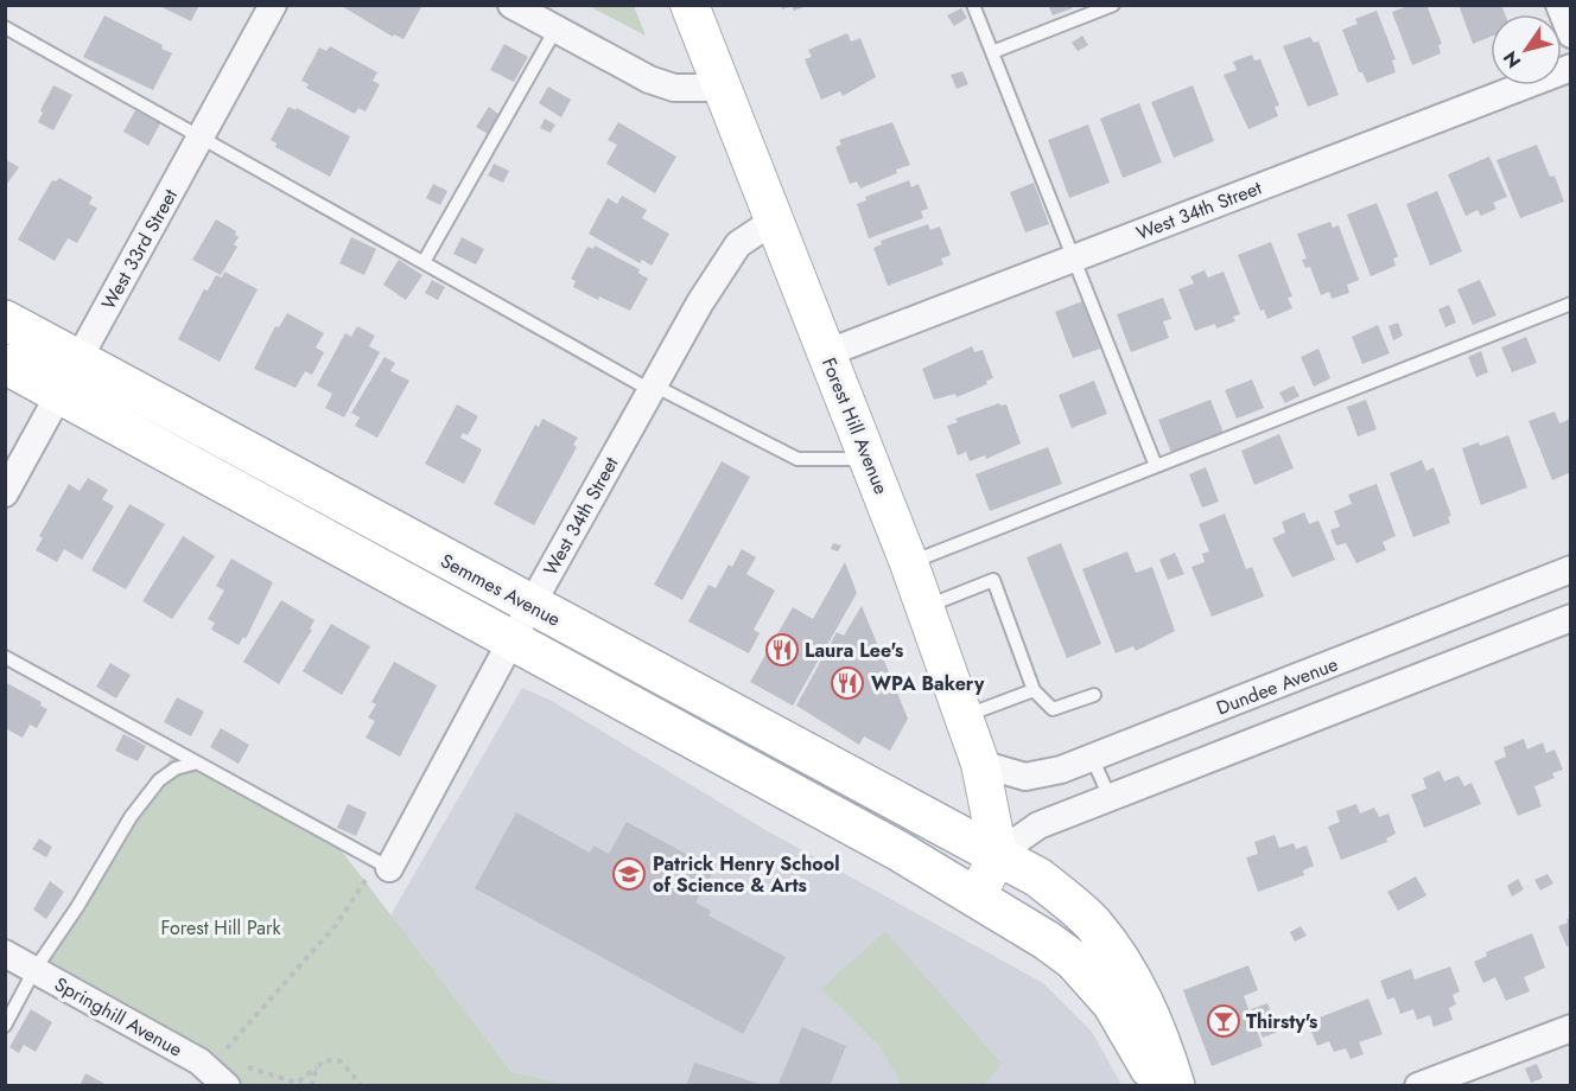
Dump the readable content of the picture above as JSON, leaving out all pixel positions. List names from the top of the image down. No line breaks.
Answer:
{"streets":{"main road":["Semmes Avenue"],"street":["West 34th Street","West 33rd Street","Forest Hill Avenue","Dundee Avenue","Springhill Avenue"]},"crossings":[["West 34th Street","Forest Hill Avenue"],["West 34th Street","Semmes Avenue"],["West 33rd Street","Semmes Avenue"],["Forest Hill Avenue","Semmes Avenue"],["Forest Hill Avenue","Dundee Avenue"]],"parks":["Forest Hill Park"],"places":{"restaurant":["Laura Lee's","WPA Bakery"],"school or university":["Patrick Henry School of Science & Arts"],"bar":["Thirsty's"]},"north":"bottom left"}
